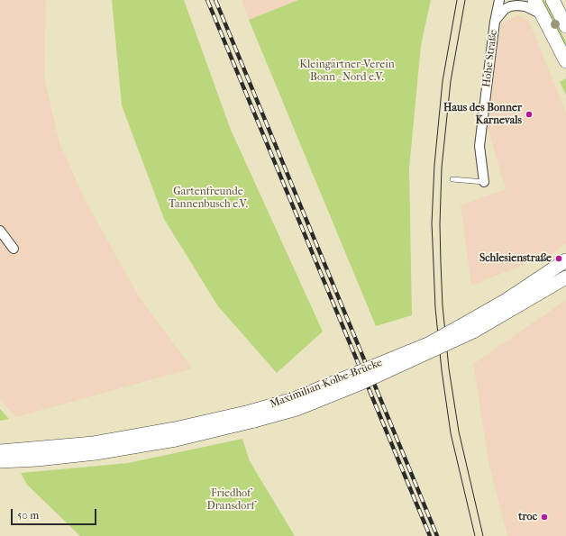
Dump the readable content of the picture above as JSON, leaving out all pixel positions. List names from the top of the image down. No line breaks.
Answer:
{"streets":{"street":["Hohe Straße","Maximilian-Kolbe-Brücke"]},"parks":["Kleingärtner-Verein Bonn - Nord e.V.","Gartenfreunde Tannenbusch e.V.","Friedhof Dransdorf"],"places":["Haus des Bonner Karnevals","Schlesienstraße","troc"],"scale_bar":"50 m"}
